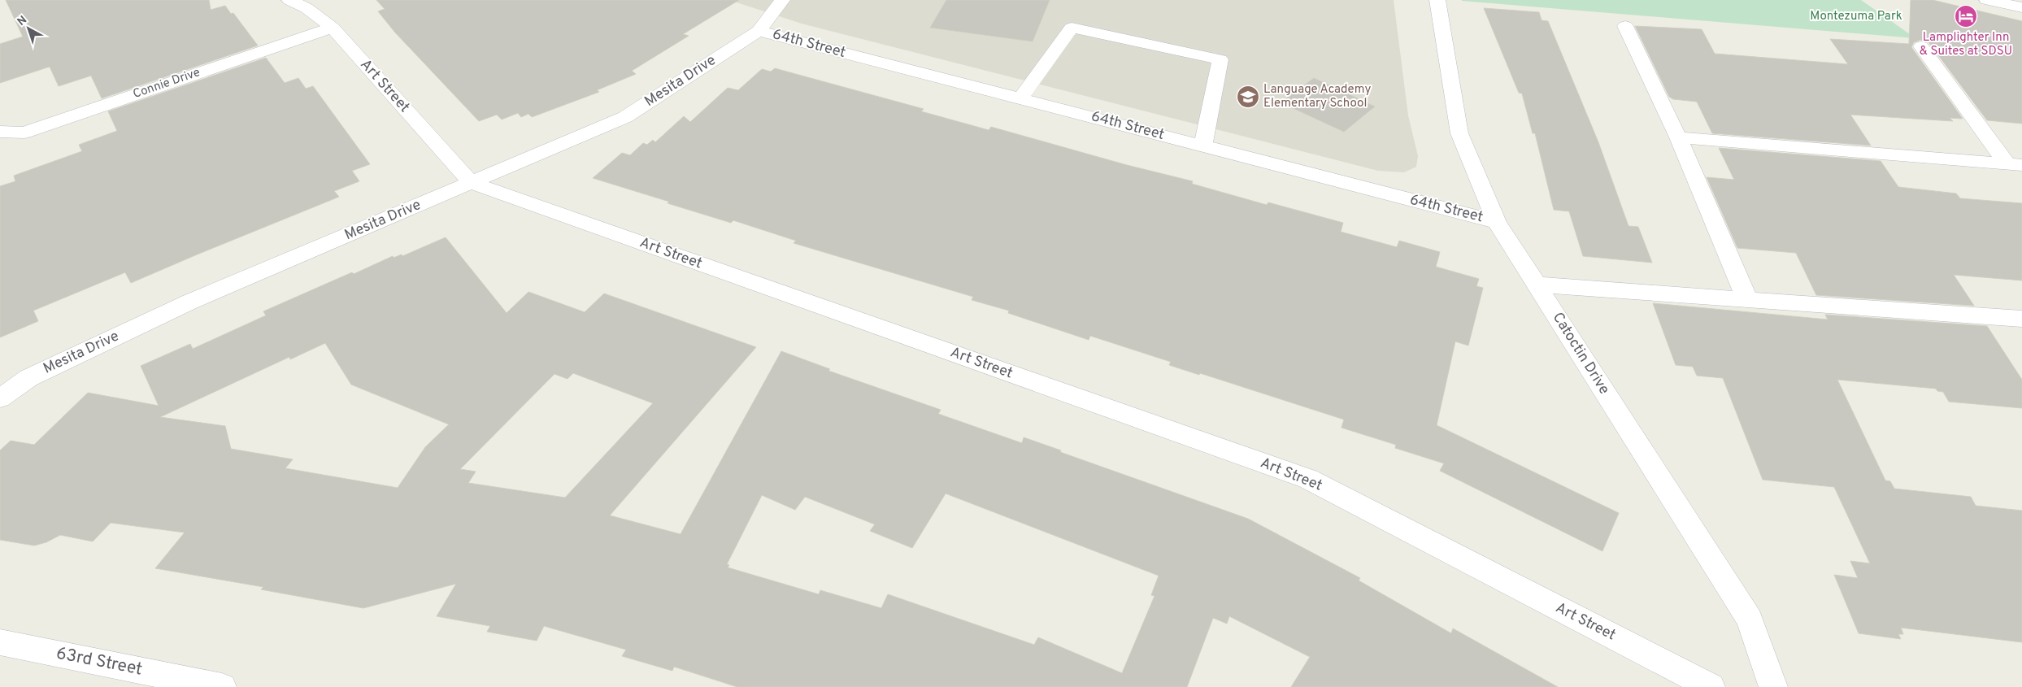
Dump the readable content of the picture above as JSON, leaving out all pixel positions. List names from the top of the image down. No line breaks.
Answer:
{"streets":{"street":["64th Street","Mesita Drive","Connie Drive","Art Street","Catoctin Drive","63rd Street"]},"crossings":[["64th Street","Mesita Drive"],["64th Street","Catoctin Drive"],["Mesita Drive","Art Street"],["Connie Drive","Art Street"]],"parks":["Montezuma Park"],"places":{"hotel":["Lamplighter Inn & Suites at SDSU"],"school or university":["Language Academy Elementary School"]},"north":"top left"}
